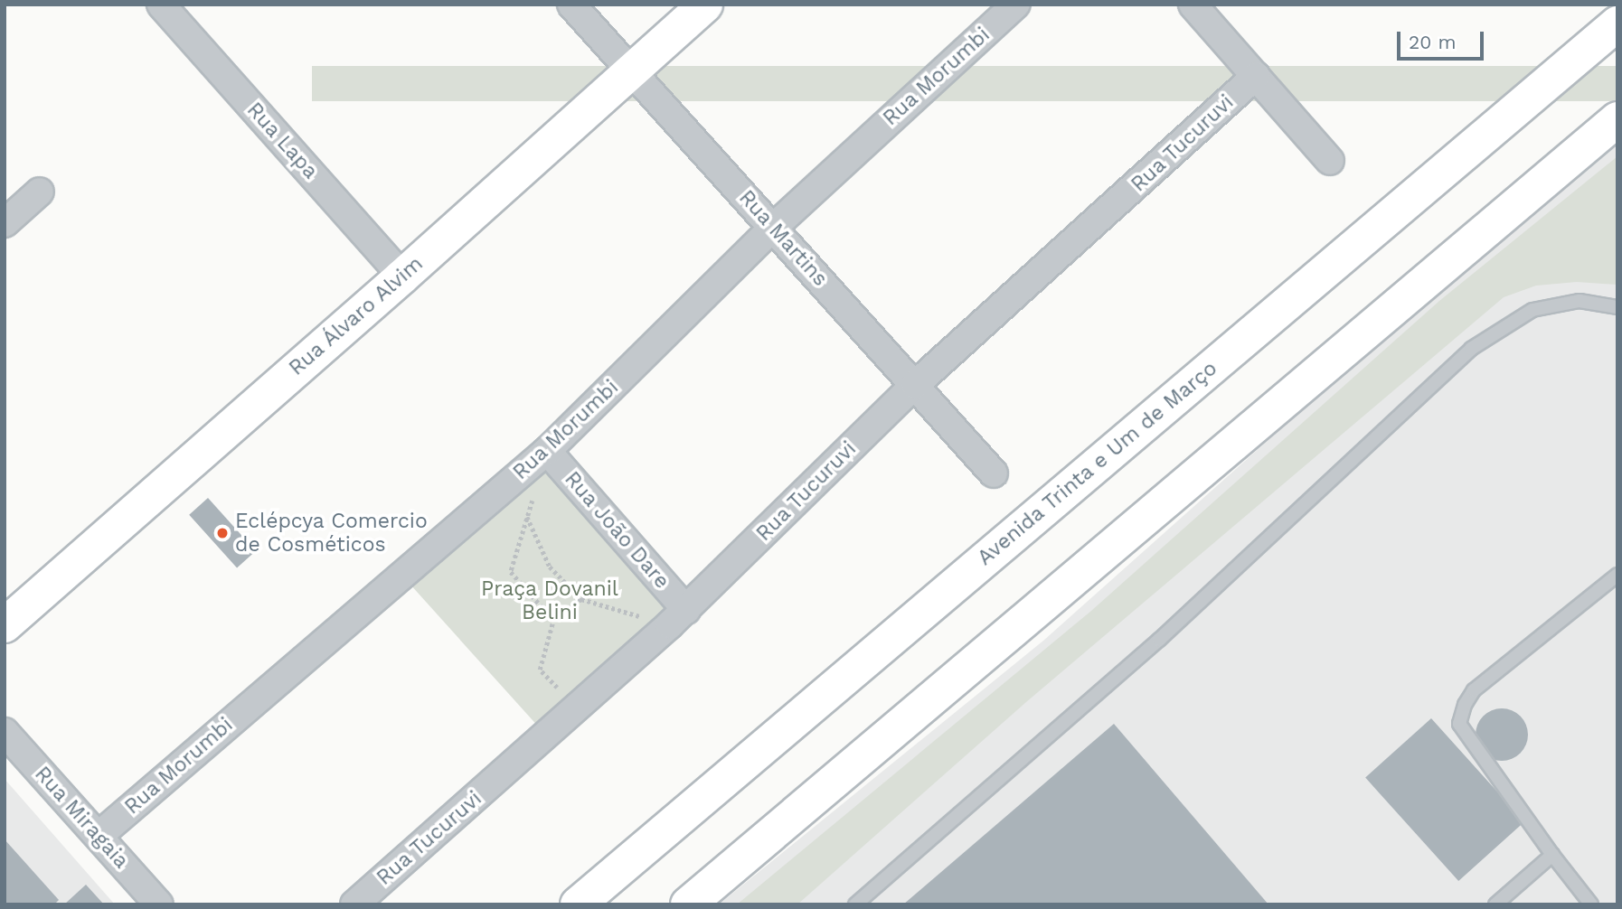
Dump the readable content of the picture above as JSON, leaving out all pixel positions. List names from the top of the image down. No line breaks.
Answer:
{"streets":{"main road":["Rua Álvaro Alvim","Avenida Trinta e Um de Março"],"street":["Rua Morumbi","Rua Lapa","Rua Tucuruvi","Rua Martins","Rua João Dare","Rua Miragaia"]},"crossings":[["Rua Morumbi","Rua Martins"],["Rua Morumbi","Rua João Dare"],["Rua Morumbi","Rua Miragaia"],["Rua Lapa","Rua Álvaro Alvim"],["Rua Tucuruvi","Rua Martins"],["Rua Tucuruvi","Rua João Dare"],["Rua Martins","Rua Álvaro Alvim"]],"parks":["Praça Dovanil Belini"],"places":["Eclépcya Comercio de Cosméticos"],"scale_bar":"20 m"}
